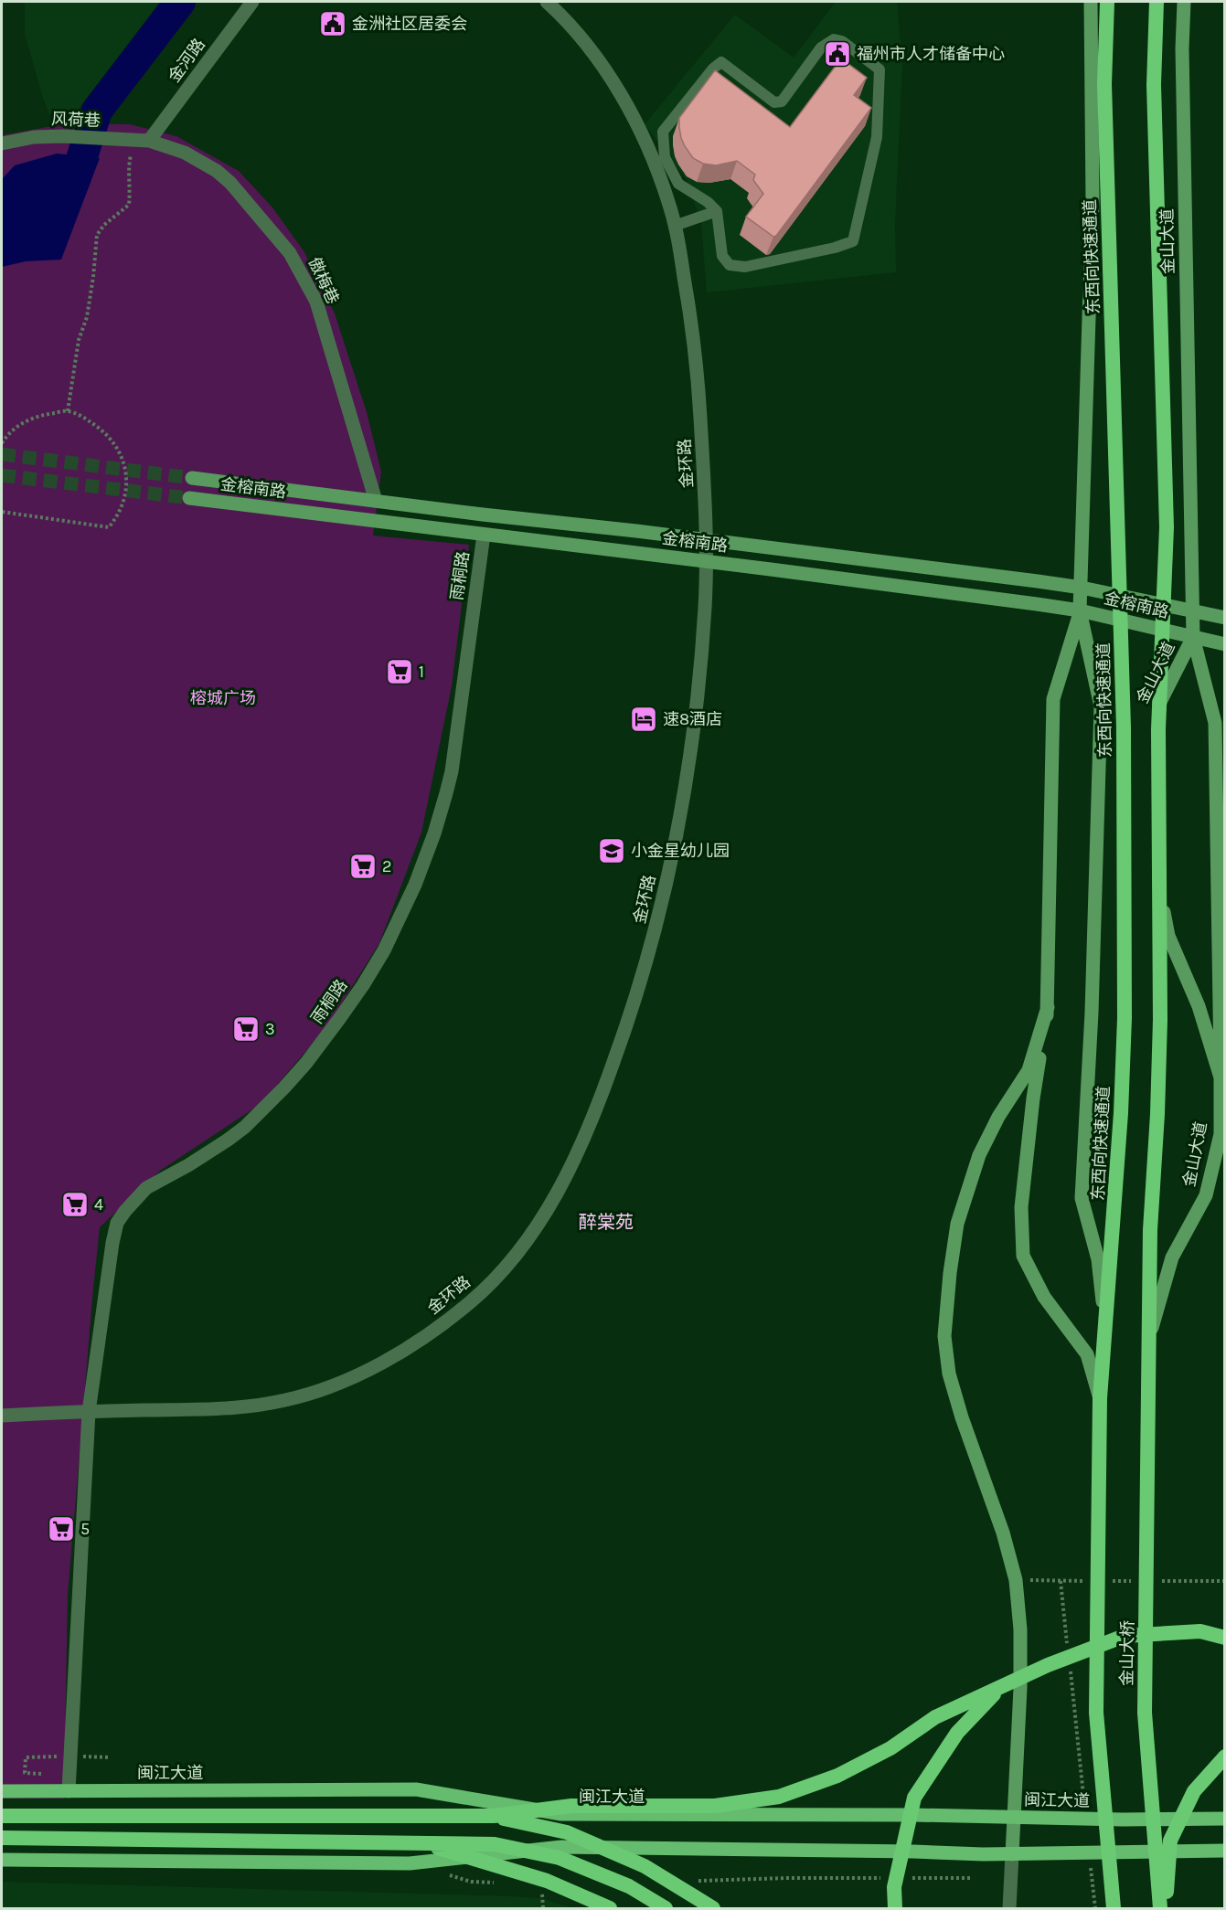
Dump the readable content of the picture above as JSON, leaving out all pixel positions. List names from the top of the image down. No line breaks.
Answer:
{"streets":{"highway":["东西向快速通道","金山大桥"],"main road":["金山大道","金榕南路","闽江大道"],"street":["金河路","风荷巷","傲梅巷","金环路","雨桐路"]},"crossings":[["金河路","风荷巷"],["金河路","傲梅巷"],["风荷巷","傲梅巷"],["金山大道","金榕南路"],["金山大道","金山大桥"],["东西向快速通道","金山大桥"],["傲梅巷","金榕南路"],["金环路","金榕南路"],["金环路","雨桐路"],["金榕南路","雨桐路"],["雨桐路","闽江大道"]],"districts":["醉棠苑"],"parks":["榕城广场"],"places":{"public building":["金洲社区居委会","福州市人才储备中心"],"supermarket":["1","2","3","4","5"],"hotel":["速8酒店"],"school or university":["小金星幼儿园"]}}
